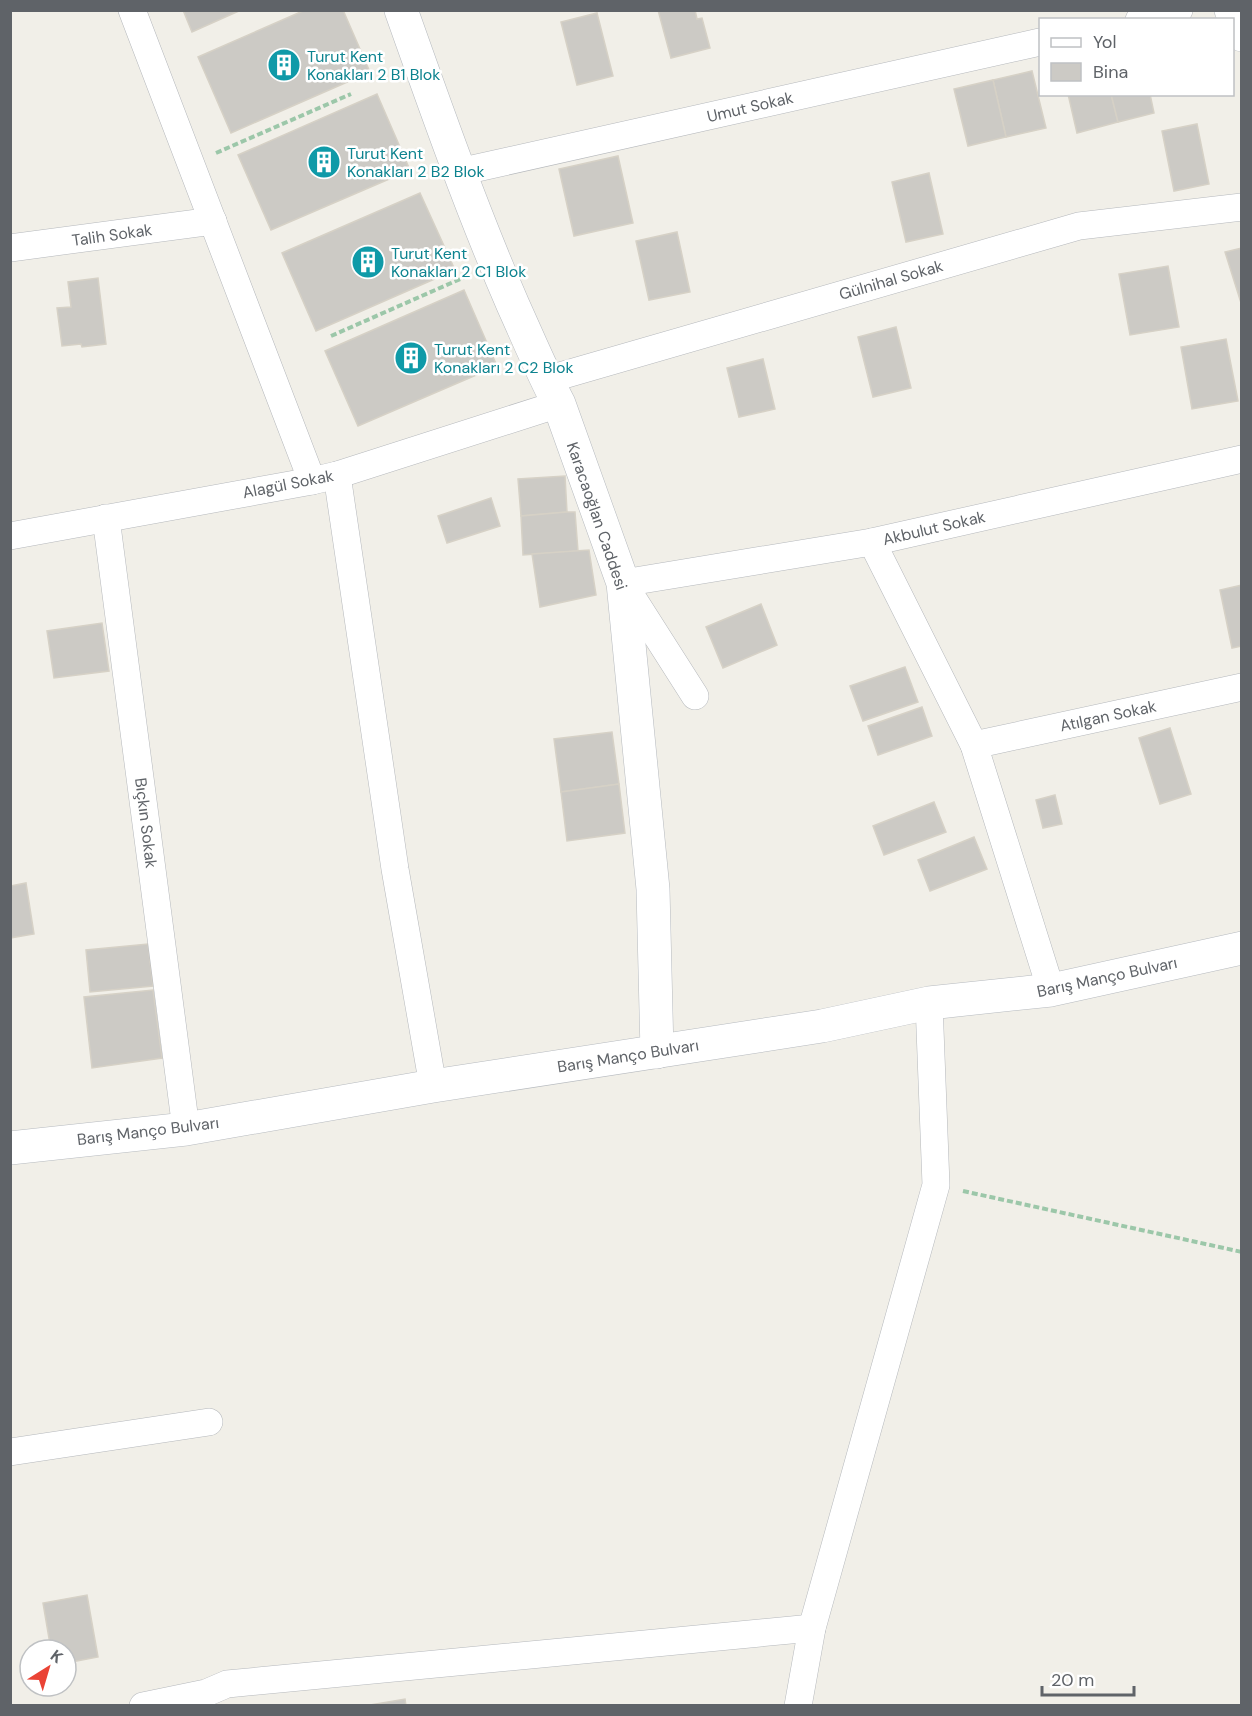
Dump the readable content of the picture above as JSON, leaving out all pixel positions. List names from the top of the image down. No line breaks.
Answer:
{"streets":{"street":["Umut Sokak","Talih Sokak","Gülnihal Sokak","Alagül Sokak","Karacaoğlan Caddesi","Akbulut Sokak","Atılgan Sokak","Bıçkın Sokak","Barış Manço Bulvarı"]},"crossings":[["Umut Sokak","Karacaoğlan Caddesi"],["Gülnihal Sokak","Alagül Sokak"],["Gülnihal Sokak","Karacaoğlan Caddesi"],["Alagül Sokak","Karacaoğlan Caddesi"],["Alagül Sokak","Bıçkın Sokak"],["Karacaoğlan Caddesi","Akbulut Sokak"],["Karacaoğlan Caddesi","Barış Manço Bulvarı"],["Bıçkın Sokak","Barış Manço Bulvarı"]],"places":{"building":["Turut Kent Konakları 2 B1 Blok","Turut Kent Konakları 2 B2 Blok","Turut Kent Konakları 2 C1 Blok","Turut Kent Konakları 2 C2 Blok"]},"legend":["Yol","Bina"],"scale_bar":"20 m","north":"top right"}
